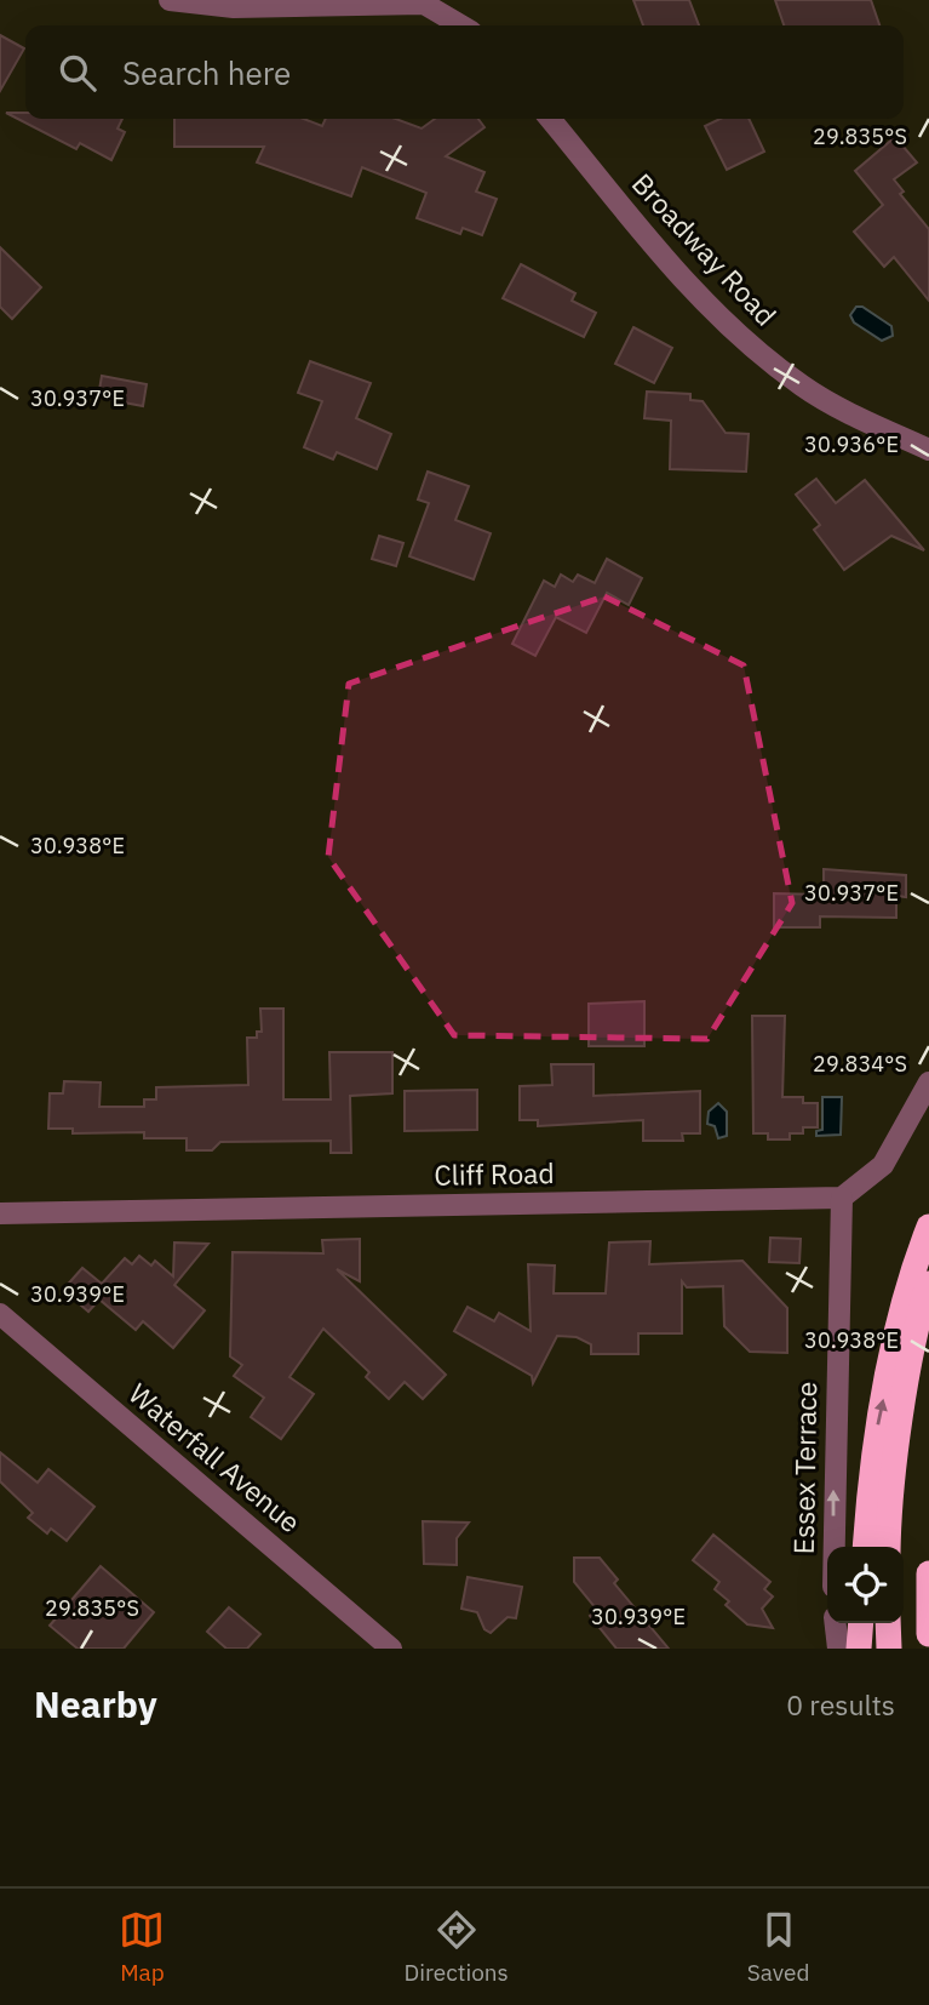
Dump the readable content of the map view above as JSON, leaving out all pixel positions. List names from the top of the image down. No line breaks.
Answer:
{"streets":{"street":["Broadway Road","Cliff Road","Waterfall Avenue","Essex Terrace"]},"crossings":[["Cliff Road","Essex Terrace"]],"one_way":["Essex Terrace"],"page":{"search":"Search here","heading":["Nearby","0 results"],"nav":["Map","Directions","Saved"]},"coordinates":["29.835°S","30.937°E","30.936°E","30.938°E","29.834°S","30.939°E"]}
